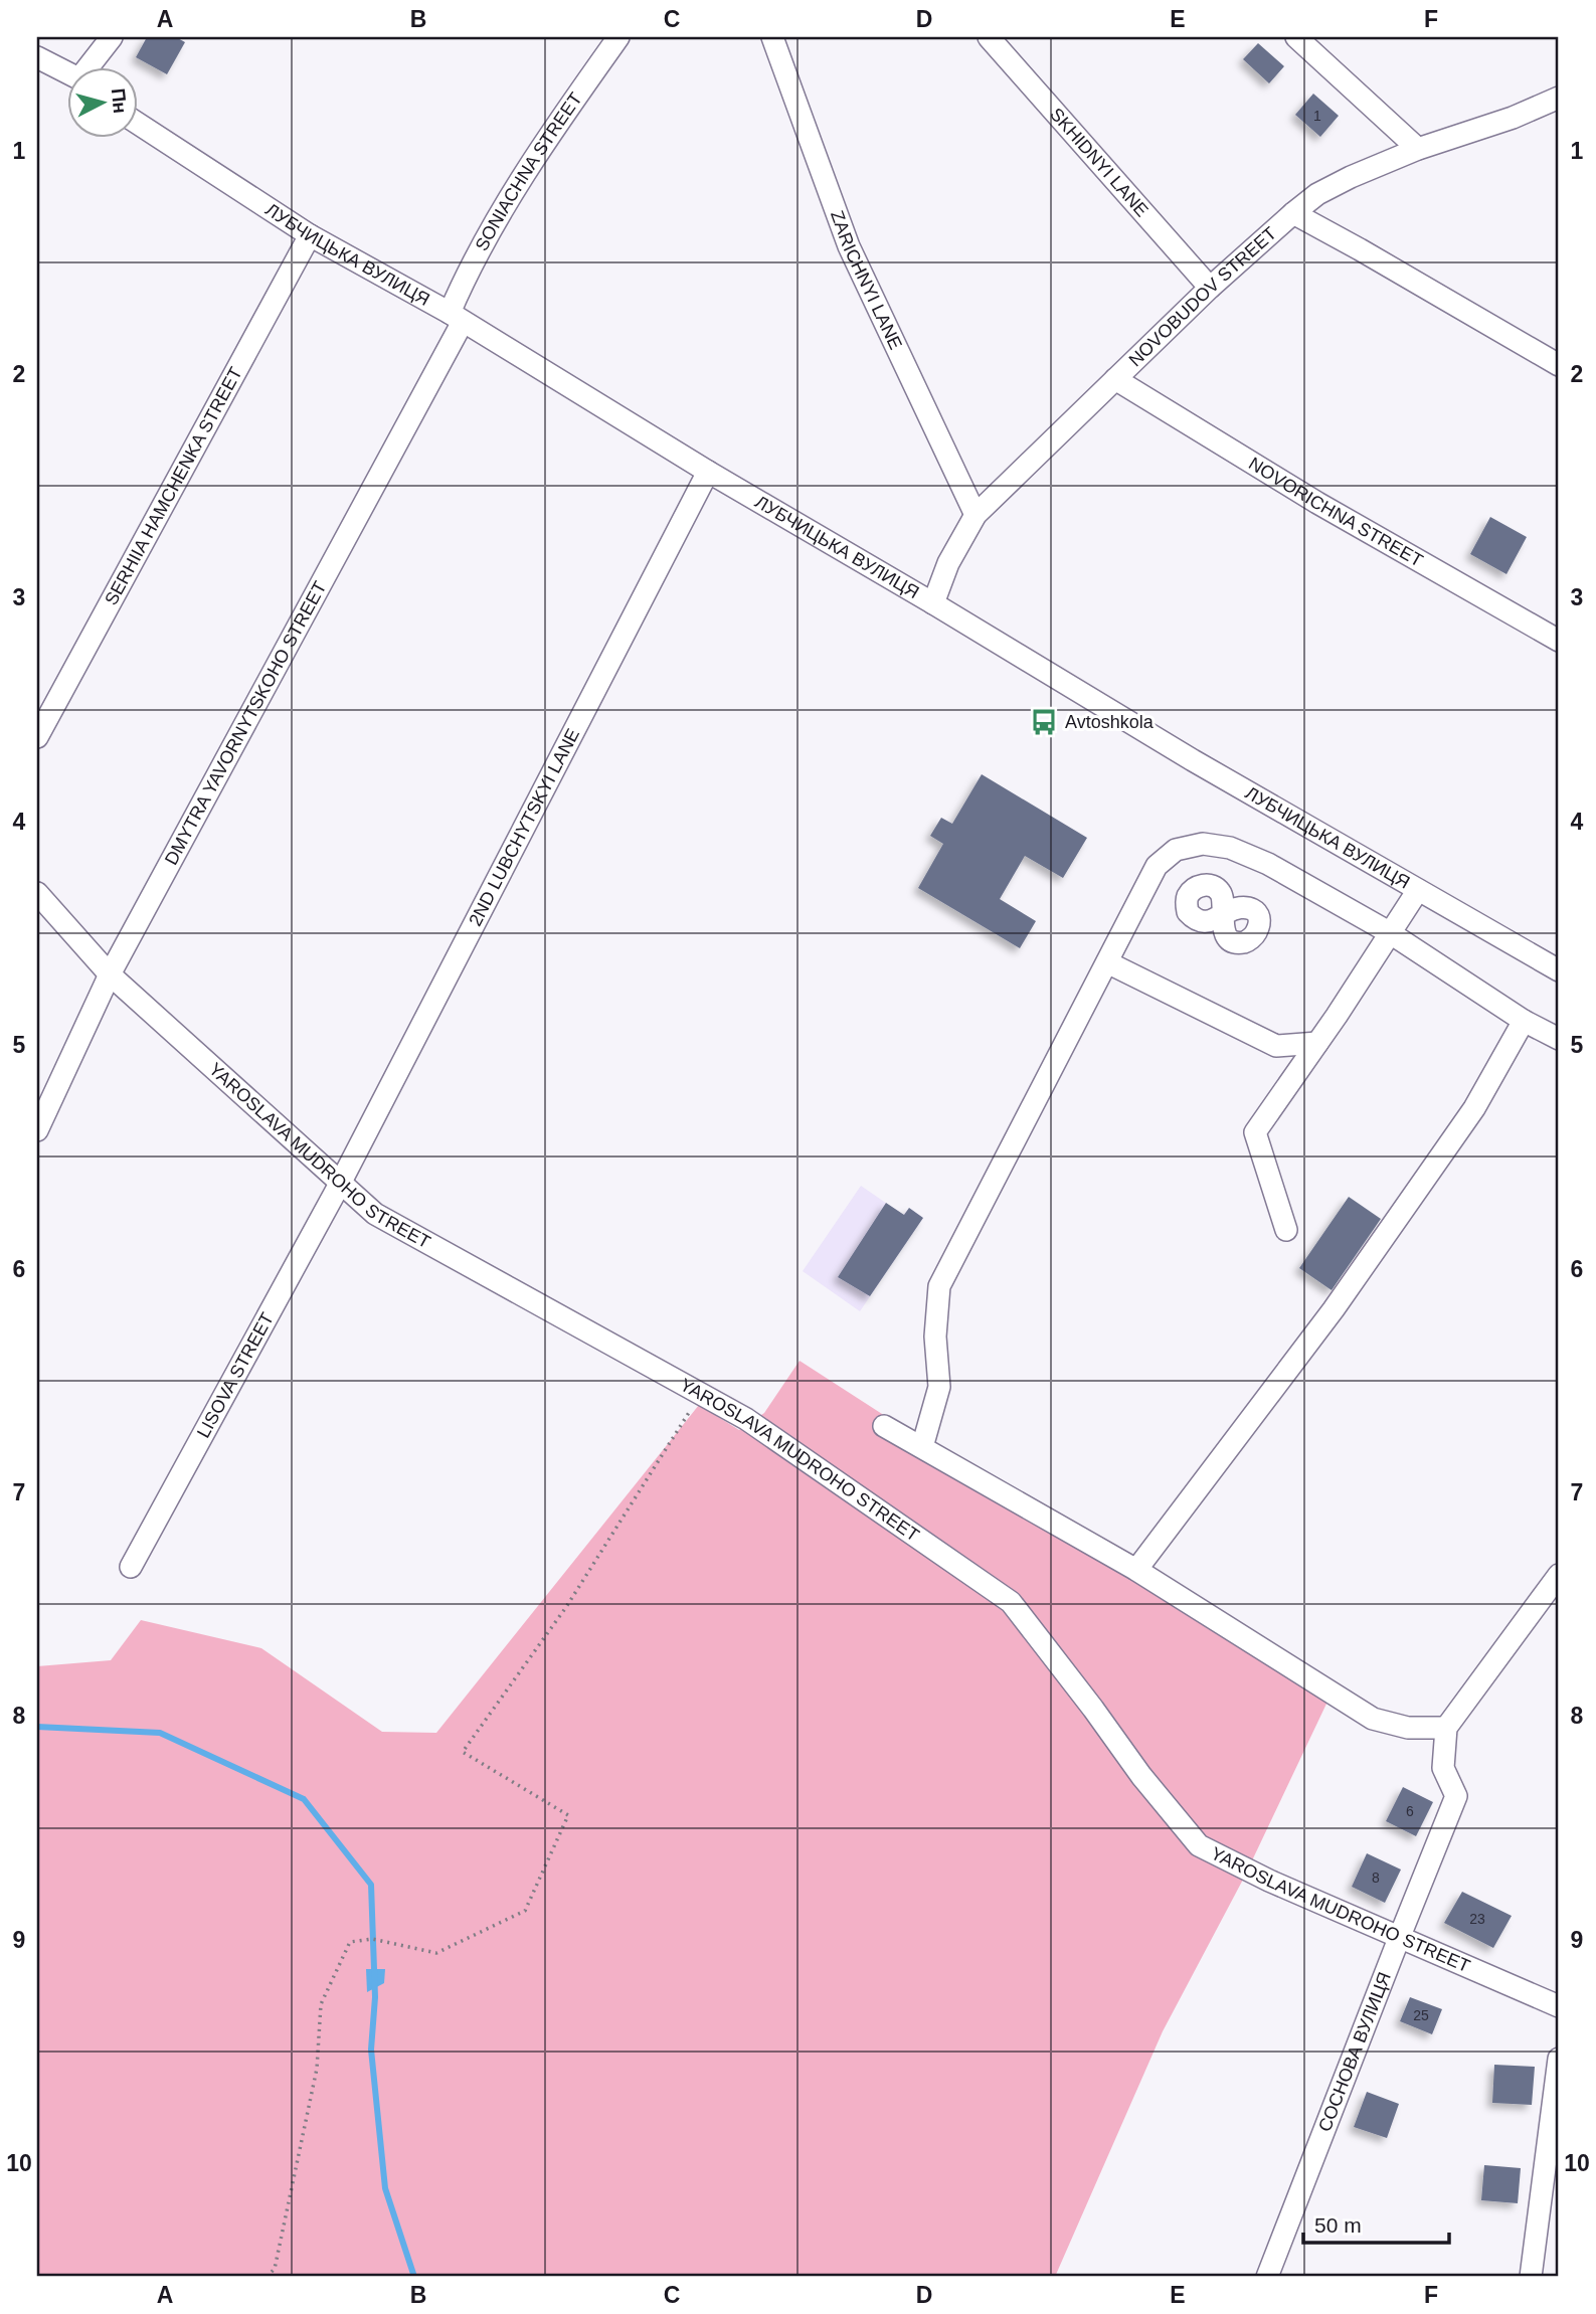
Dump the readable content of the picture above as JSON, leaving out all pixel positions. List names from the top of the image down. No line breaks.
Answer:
{"streets":{"street":["SKHIDNYI LANE","SONIACHNA STREET","ЛУБЧИЦЬКА ВУЛИЦЯ","ZARICHNYI LANE","NOVOBUDOV STREET","SERHIIA HAMCHENKA STREET","NOVORICHNA STREET","DMYTRA YAVORNYTSKOHO STREET","2ND LUBCHYTSKYI LANE","YAROSLAVA MUDROHO STREET","LISOVA STREET","СОСНОВА ВУЛИЦЯ"]},"crossings":[["SKHIDNYI LANE","NOVOBUDOV STREET"],["SONIACHNA STREET","ЛУБЧИЦЬКА ВУЛИЦЯ"],["SONIACHNA STREET","DMYTRA YAVORNYTSKOHO STREET"],["ЛУБЧИЦЬКА ВУЛИЦЯ","NOVOBUDOV STREET"],["ЛУБЧИЦЬКА ВУЛИЦЯ","SERHIIA HAMCHENKA STREET"],["ЛУБЧИЦЬКА ВУЛИЦЯ","DMYTRA YAVORNYTSKOHO STREET"],["ЛУБЧИЦЬКА ВУЛИЦЯ","2ND LUBCHYTSKYI LANE"],["ZARICHNYI LANE","NOVOBUDOV STREET"],["NOVOBUDOV STREET","NOVORICHNA STREET"],["DMYTRA YAVORNYTSKOHO STREET","YAROSLAVA MUDROHO STREET"],["2ND LUBCHYTSKYI LANE","YAROSLAVA MUDROHO STREET"],["2ND LUBCHYTSKYI LANE","LISOVA STREET"],["YAROSLAVA MUDROHO STREET","LISOVA STREET"],["YAROSLAVA MUDROHO STREET","СОСНОВА ВУЛИЦЯ"]],"places":{"bus stop":["Avtoshkola"]},"house_numbers":["1","6","8","23","25"],"scale_bar":"50 m","north":"right","grid":{"columns":["A","B","C","D","E","F"],"rows":["1","2","3","4","5","6","7","8","9","10"]}}
